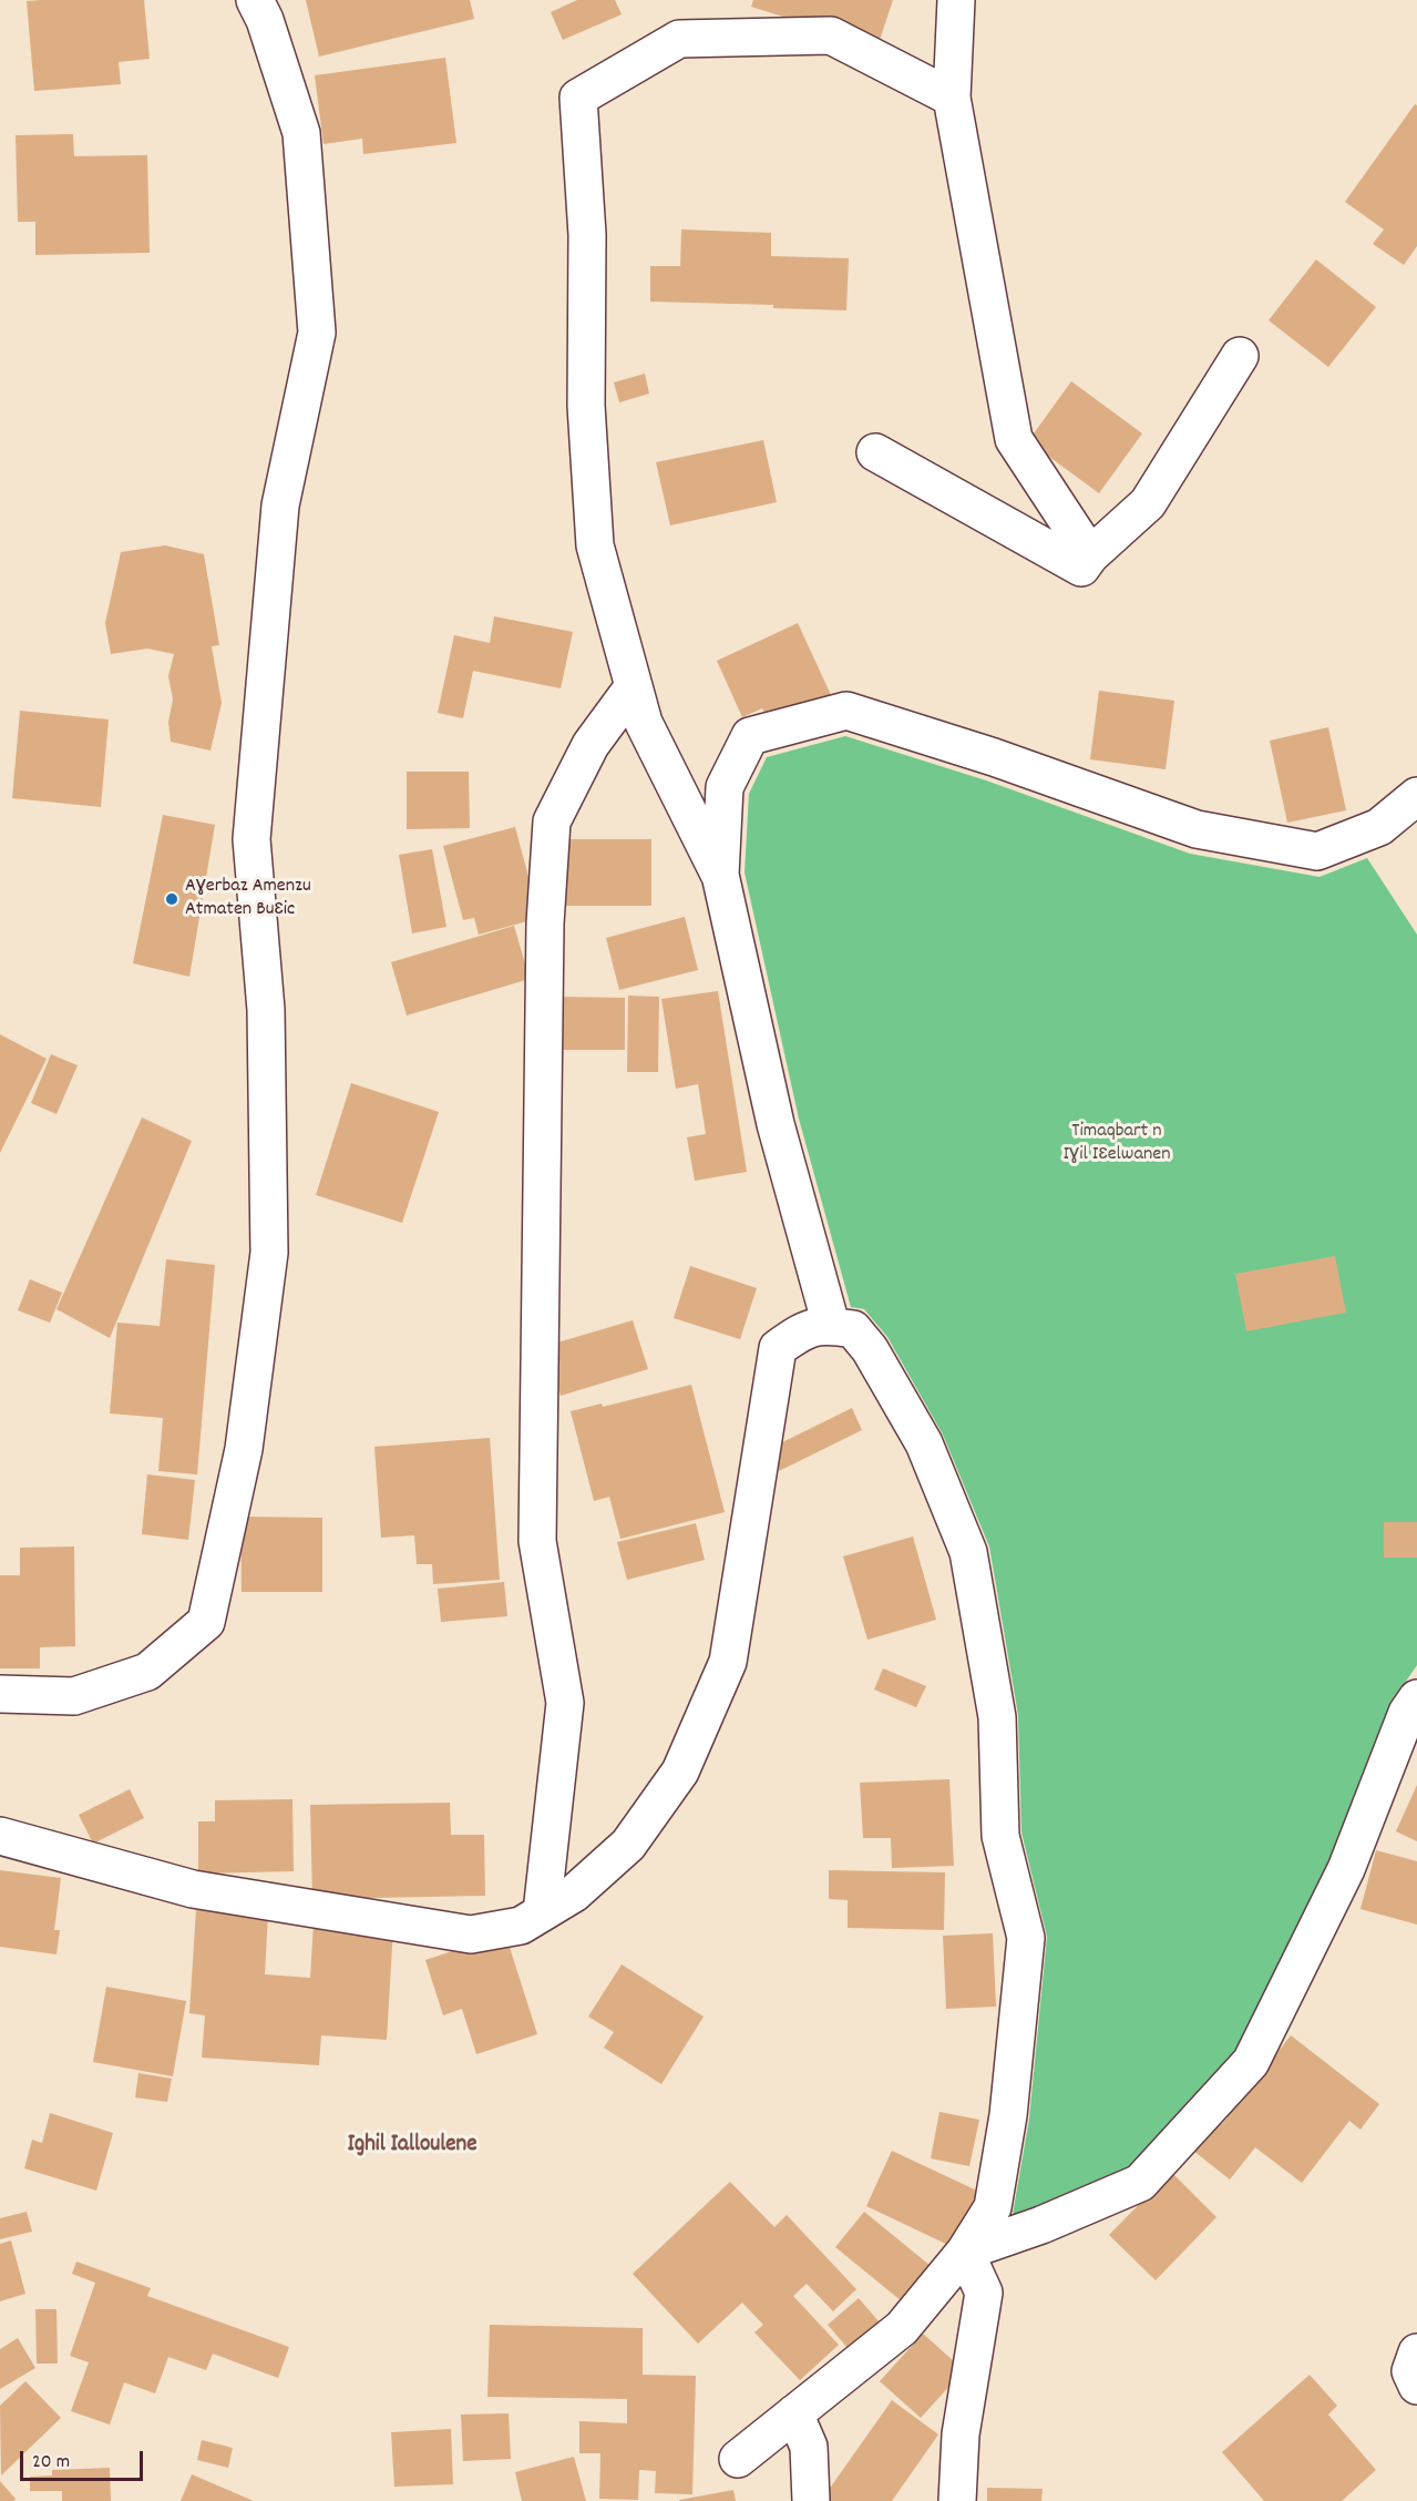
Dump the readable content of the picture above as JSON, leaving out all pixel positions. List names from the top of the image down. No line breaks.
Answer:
{"districts":["Ighil Ialloulene"],"parks":["Timaqbart n Iɣil Iɛelwanen"],"places":["Aɣerbaz Amenzu Atmaten Buɛic"],"scale_bar":"20 m"}
